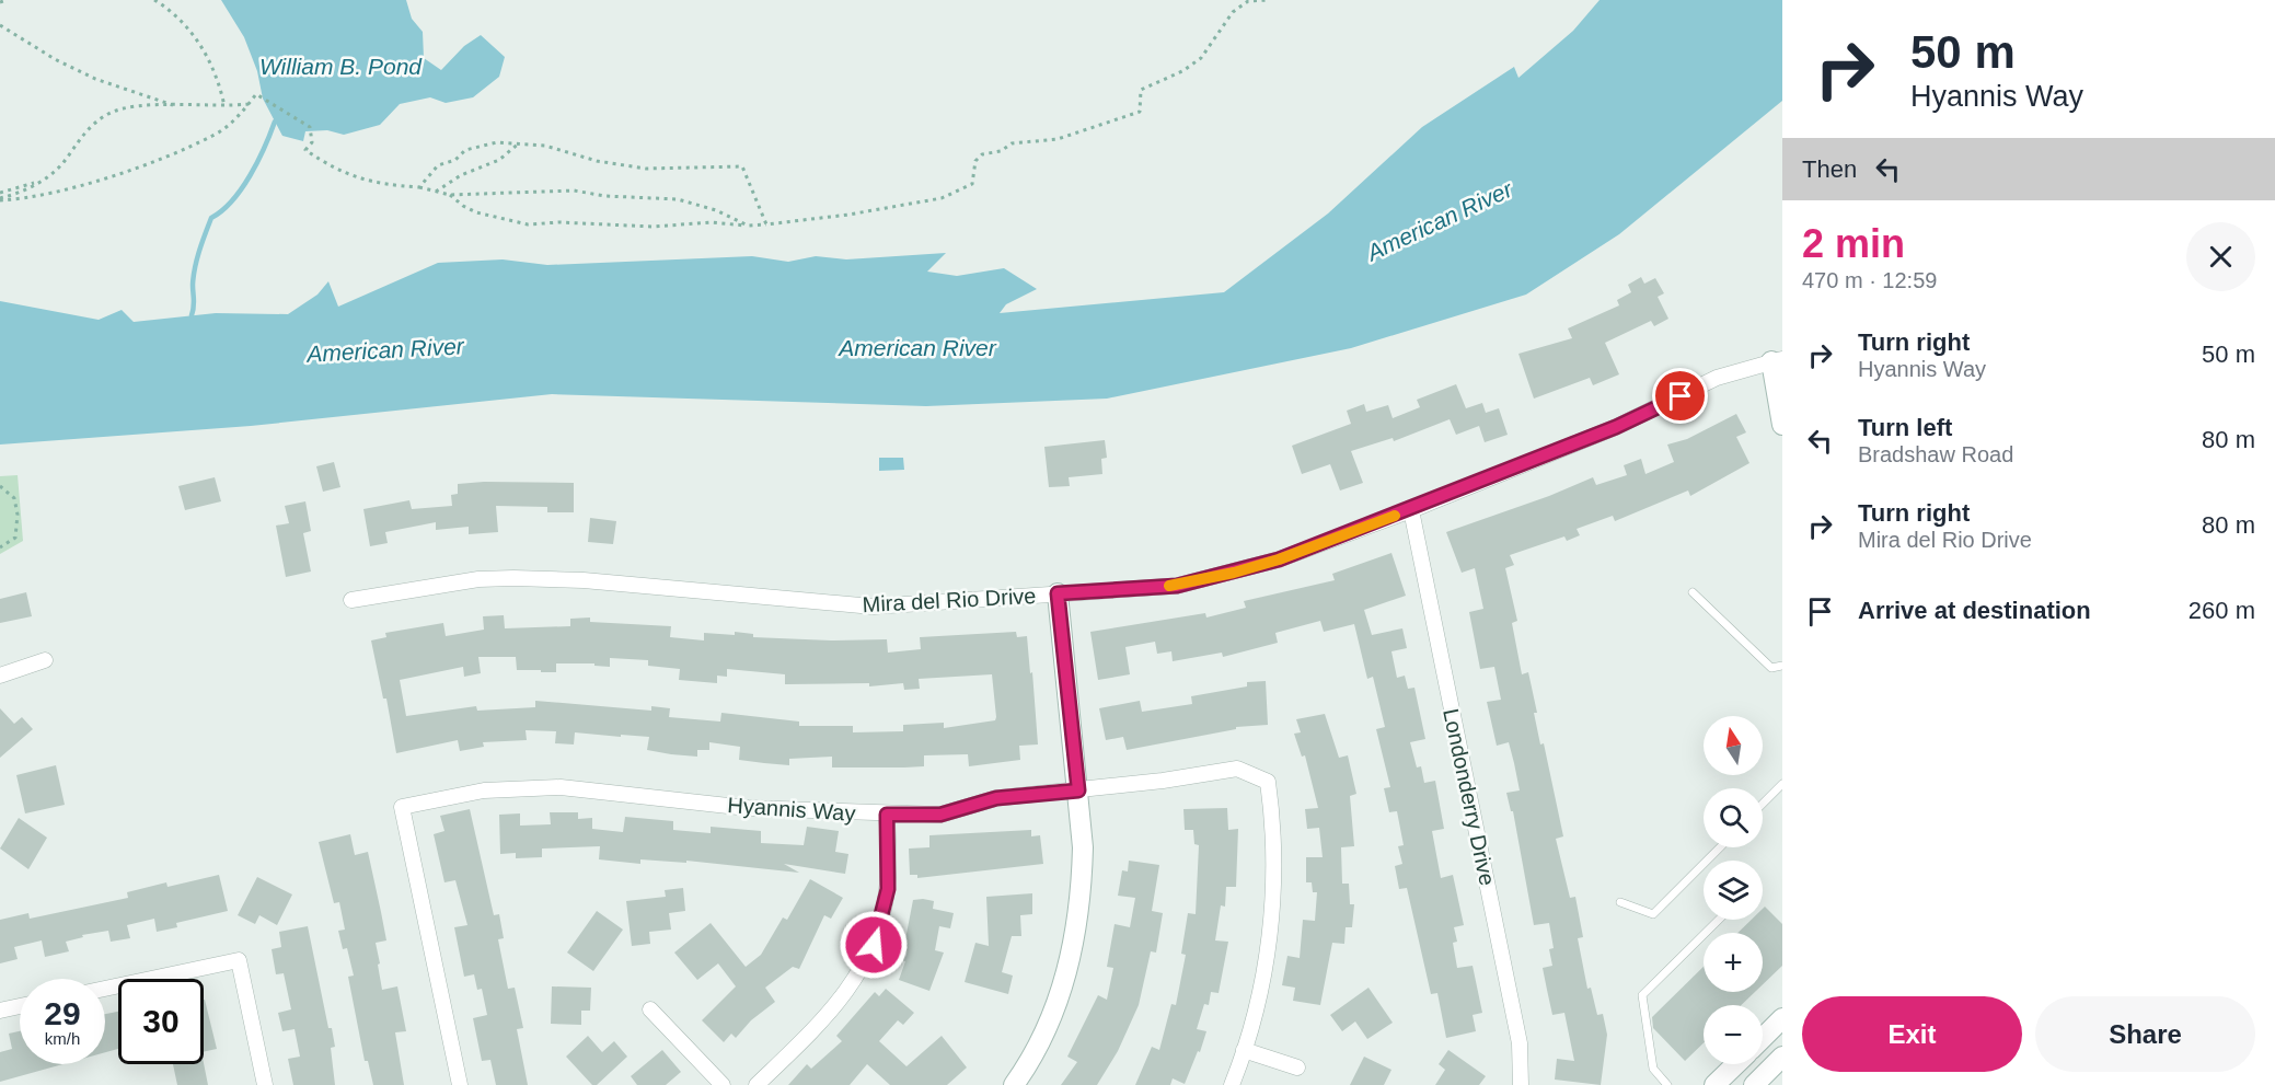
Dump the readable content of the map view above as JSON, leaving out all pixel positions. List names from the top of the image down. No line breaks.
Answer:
{"streets":{"street":["Mira del Rio Drive","Londonderry Drive","Hyannis Way"]},"crossings":[["Mira del Rio Drive","Londonderry Drive"]],"water":["William B. Pond","American River"],"north":"top","page":{"turn":["50 m","Hyannis Way"],"then":"Then","heading":["2 min","470 m · 12:59"],"list":[{"name":"Turn right","note":"Hyannis Way","value":"50 m"},{"name":"Turn left","note":"Bradshaw Road","value":"80 m"},{"name":"Turn right","note":"Mira del Rio Drive","value":"80 m"},{"name":"Arrive at destination","value":"260 m"}],"map_buttons":["+","−"],"speed":"29 km/h","limit":"30","buttons":["Exit","Share"]}}
